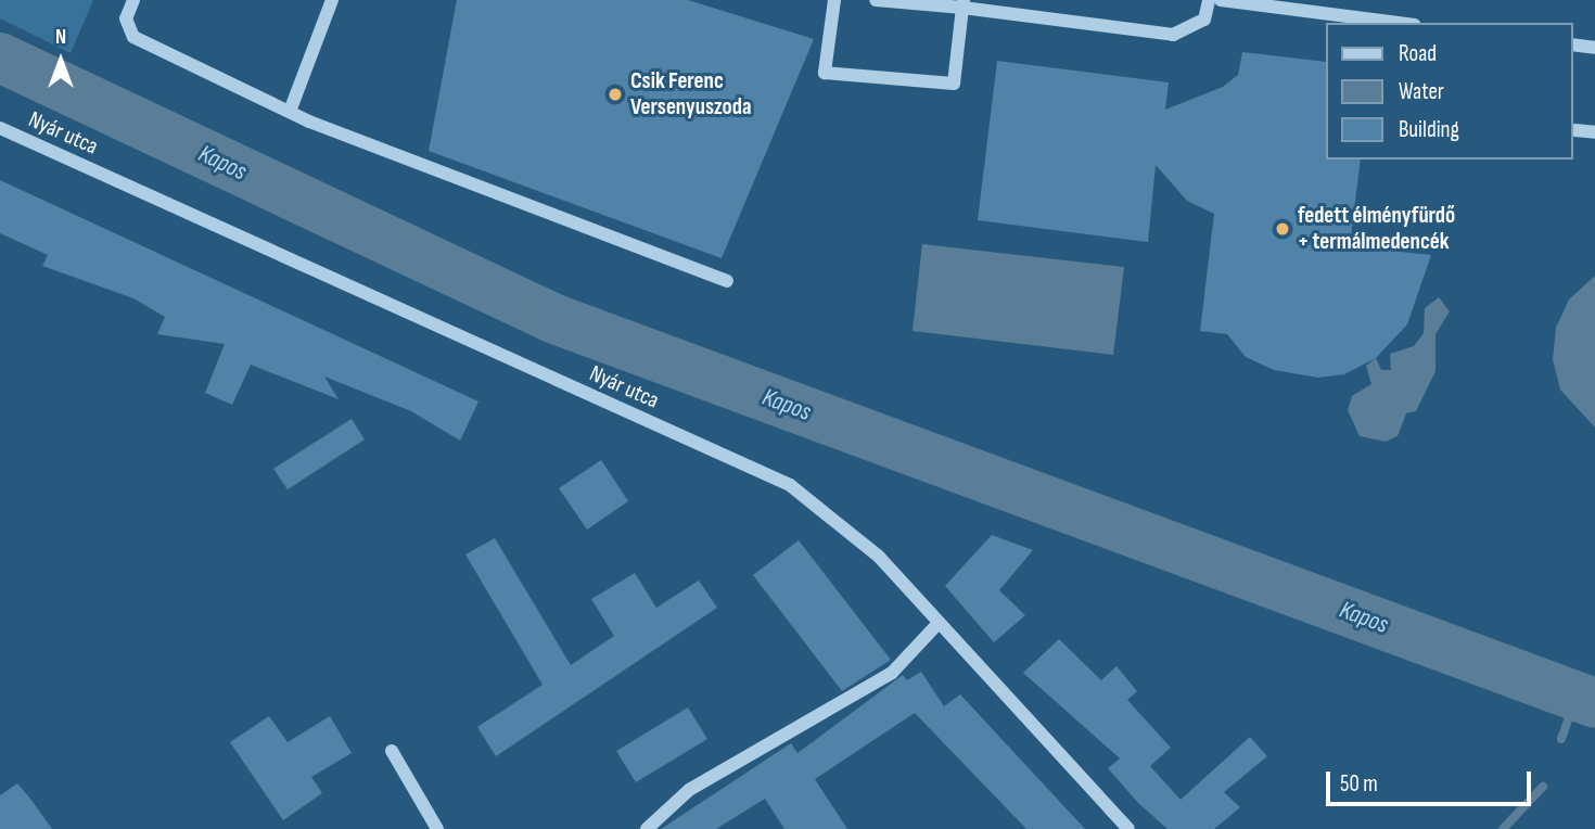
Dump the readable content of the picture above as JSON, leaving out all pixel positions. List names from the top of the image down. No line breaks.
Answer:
{"streets":{"street":["Nyár utca"]},"water":["Kapos"],"places":["Csik Ferenc Versenyuszoda","fedett élményfürdő + termálmedencék"],"legend":["Road","Water","Building"],"scale_bar":"50 m","north":"top"}
